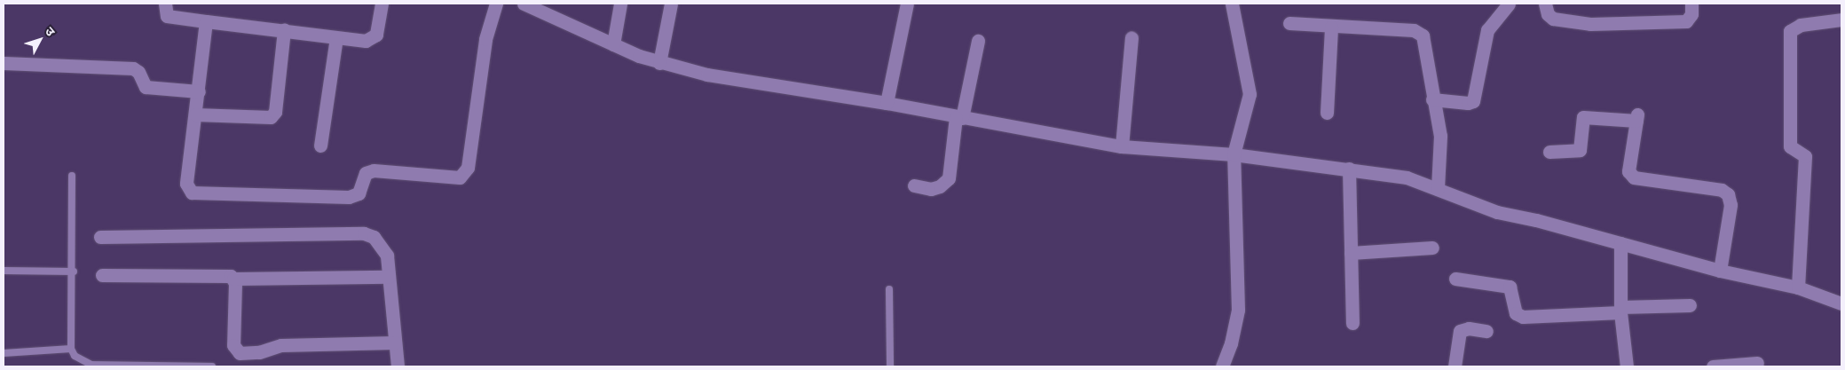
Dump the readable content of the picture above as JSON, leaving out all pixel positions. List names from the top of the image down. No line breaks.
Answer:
{"north":"top right"}
